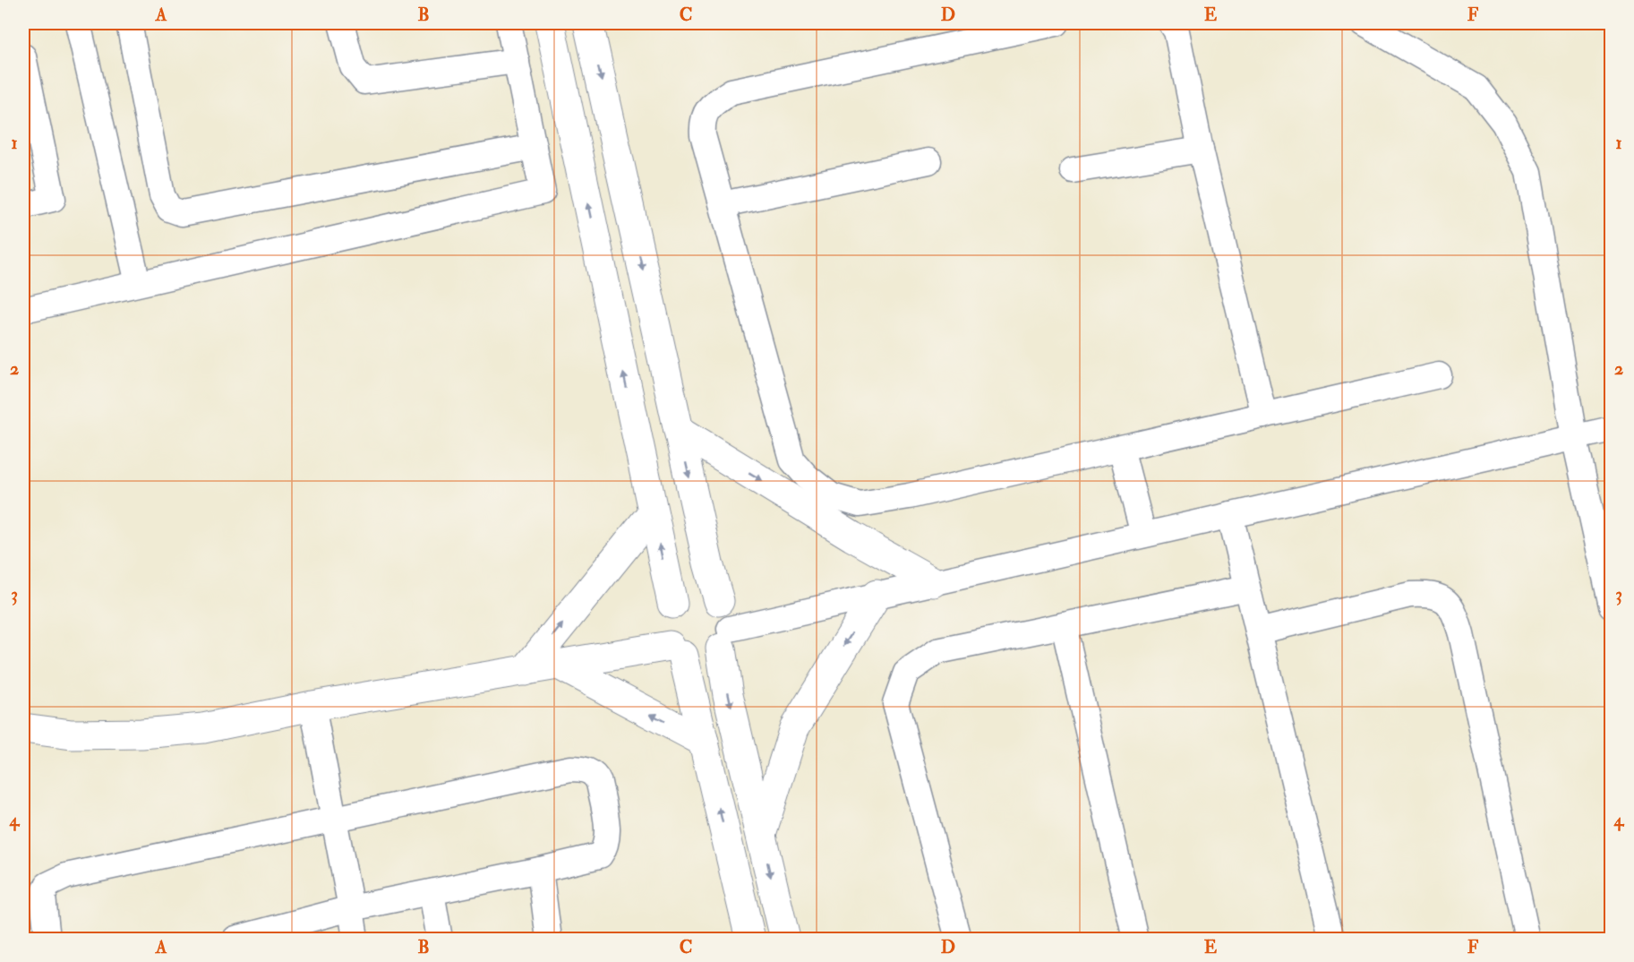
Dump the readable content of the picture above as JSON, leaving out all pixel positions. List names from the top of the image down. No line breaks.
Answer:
{"grid":{"columns":["A","B","C","D","E","F"],"rows":["1","2","3","4"]}}
